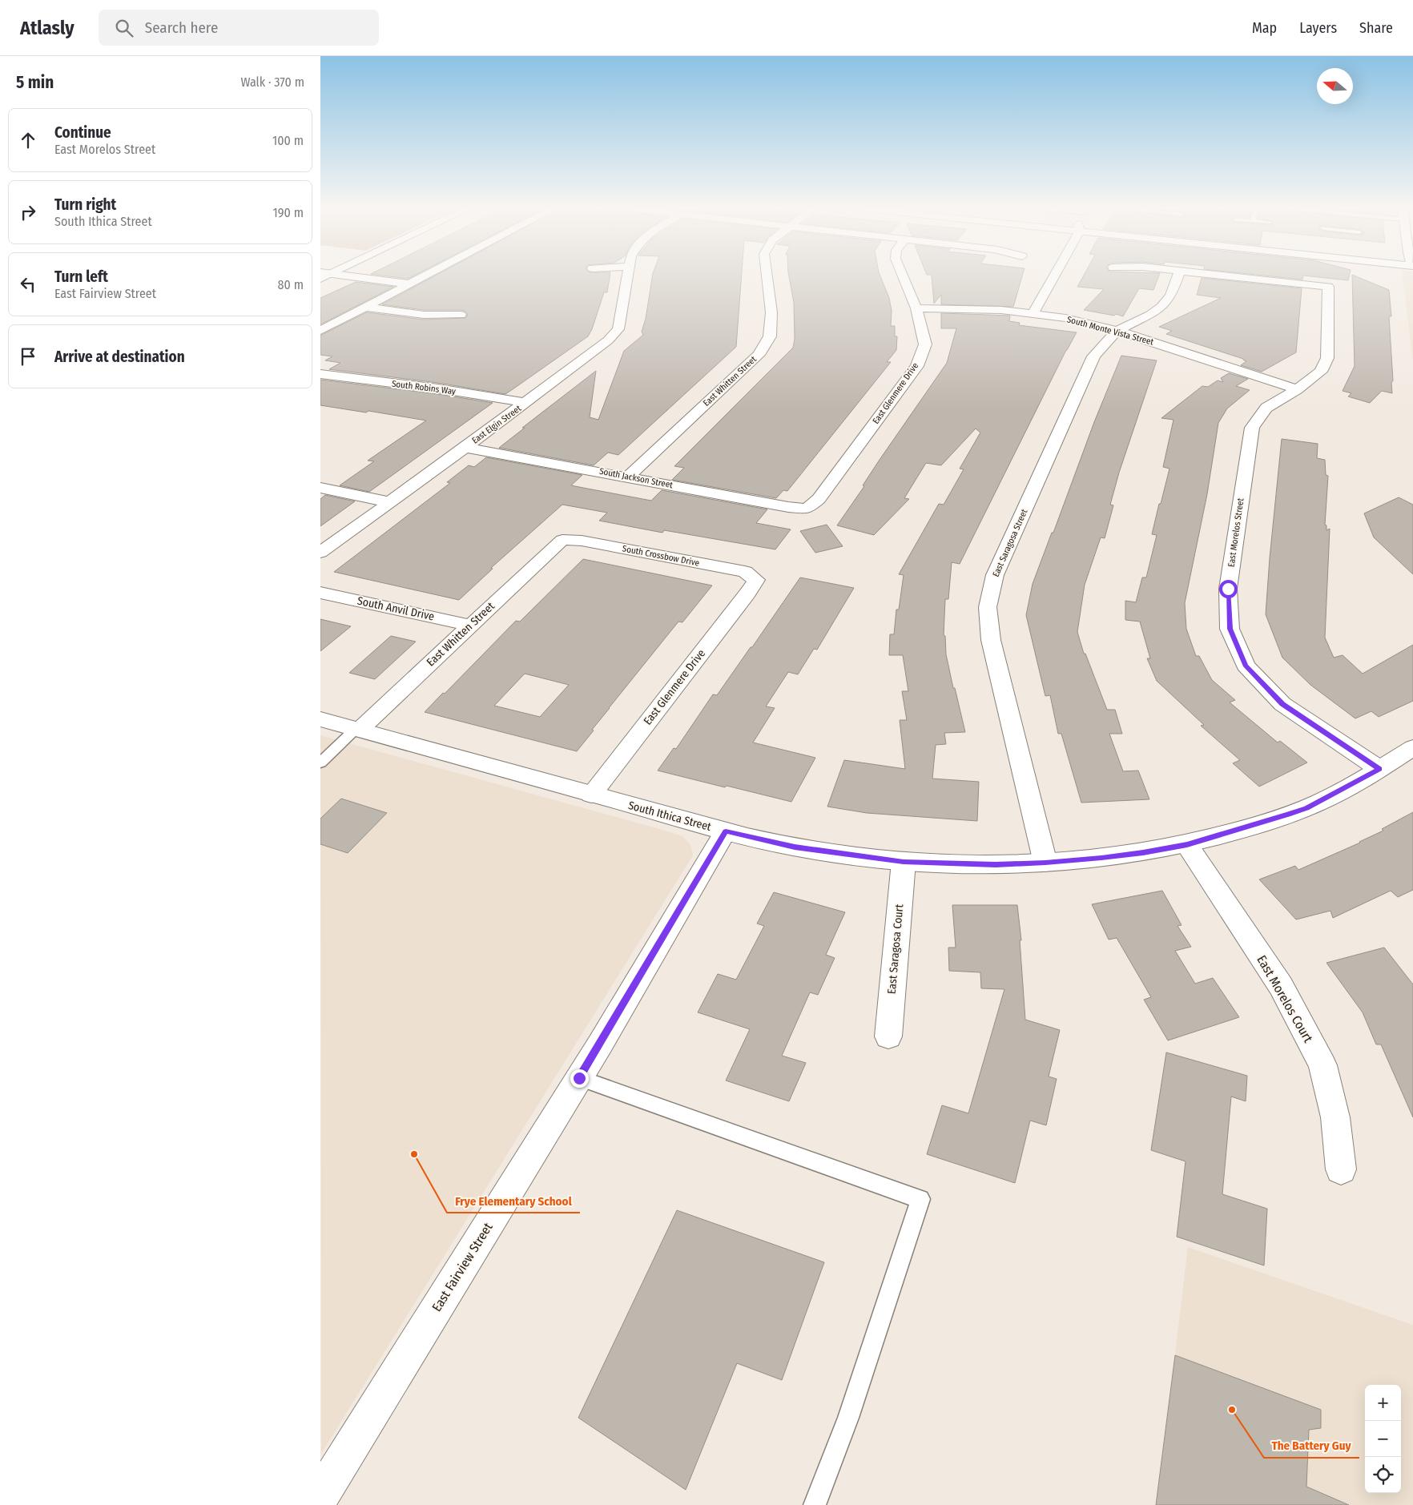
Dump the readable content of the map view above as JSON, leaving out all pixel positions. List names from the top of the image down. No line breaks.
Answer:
{"streets":{"street":["South Monte Vista Street","East Whitten Street","South Robins Way","East Glenmere Drive","East Elgin Street","South Jackson Street","East Morelos Street","East Saragosa Street","South Crossbow Drive","South Anvil Drive","South Ithica Street","East Saragosa Court","East Morelos Court","East Fairview Street"]},"crossings":[["South Monte Vista Street","East Glenmere Drive"],["South Monte Vista Street","East Morelos Street"],["South Monte Vista Street","East Saragosa Street"],["East Whitten Street","South Jackson Street"],["East Whitten Street","South Crossbow Drive"],["East Whitten Street","South Anvil Drive"],["East Whitten Street","South Ithica Street"],["South Robins Way","East Elgin Street"],["East Glenmere Drive","South Jackson Street"],["East Glenmere Drive","South Crossbow Drive"],["East Glenmere Drive","South Ithica Street"],["East Elgin Street","South Jackson Street"],["East Morelos Street","South Ithica Street"],["East Saragosa Street","South Ithica Street"],["South Ithica Street","East Saragosa Court"],["South Ithica Street","East Morelos Court"],["South Ithica Street","East Fairview Street"]],"places":["Frye Elementary School","The Battery Guy"],"north":"left","page":{"header":"Atlasly","search":"Search here","nav":["Map","Layers","Share"],"heading":["5 min","Walk · 370 m"],"list":[["Continue","East Morelos Street","100 m"],["Turn right","South Ithica Street","190 m"],["Turn left","East Fairview Street","80 m"],"Arrive at destination"],"map_buttons":["+","−"]}}
